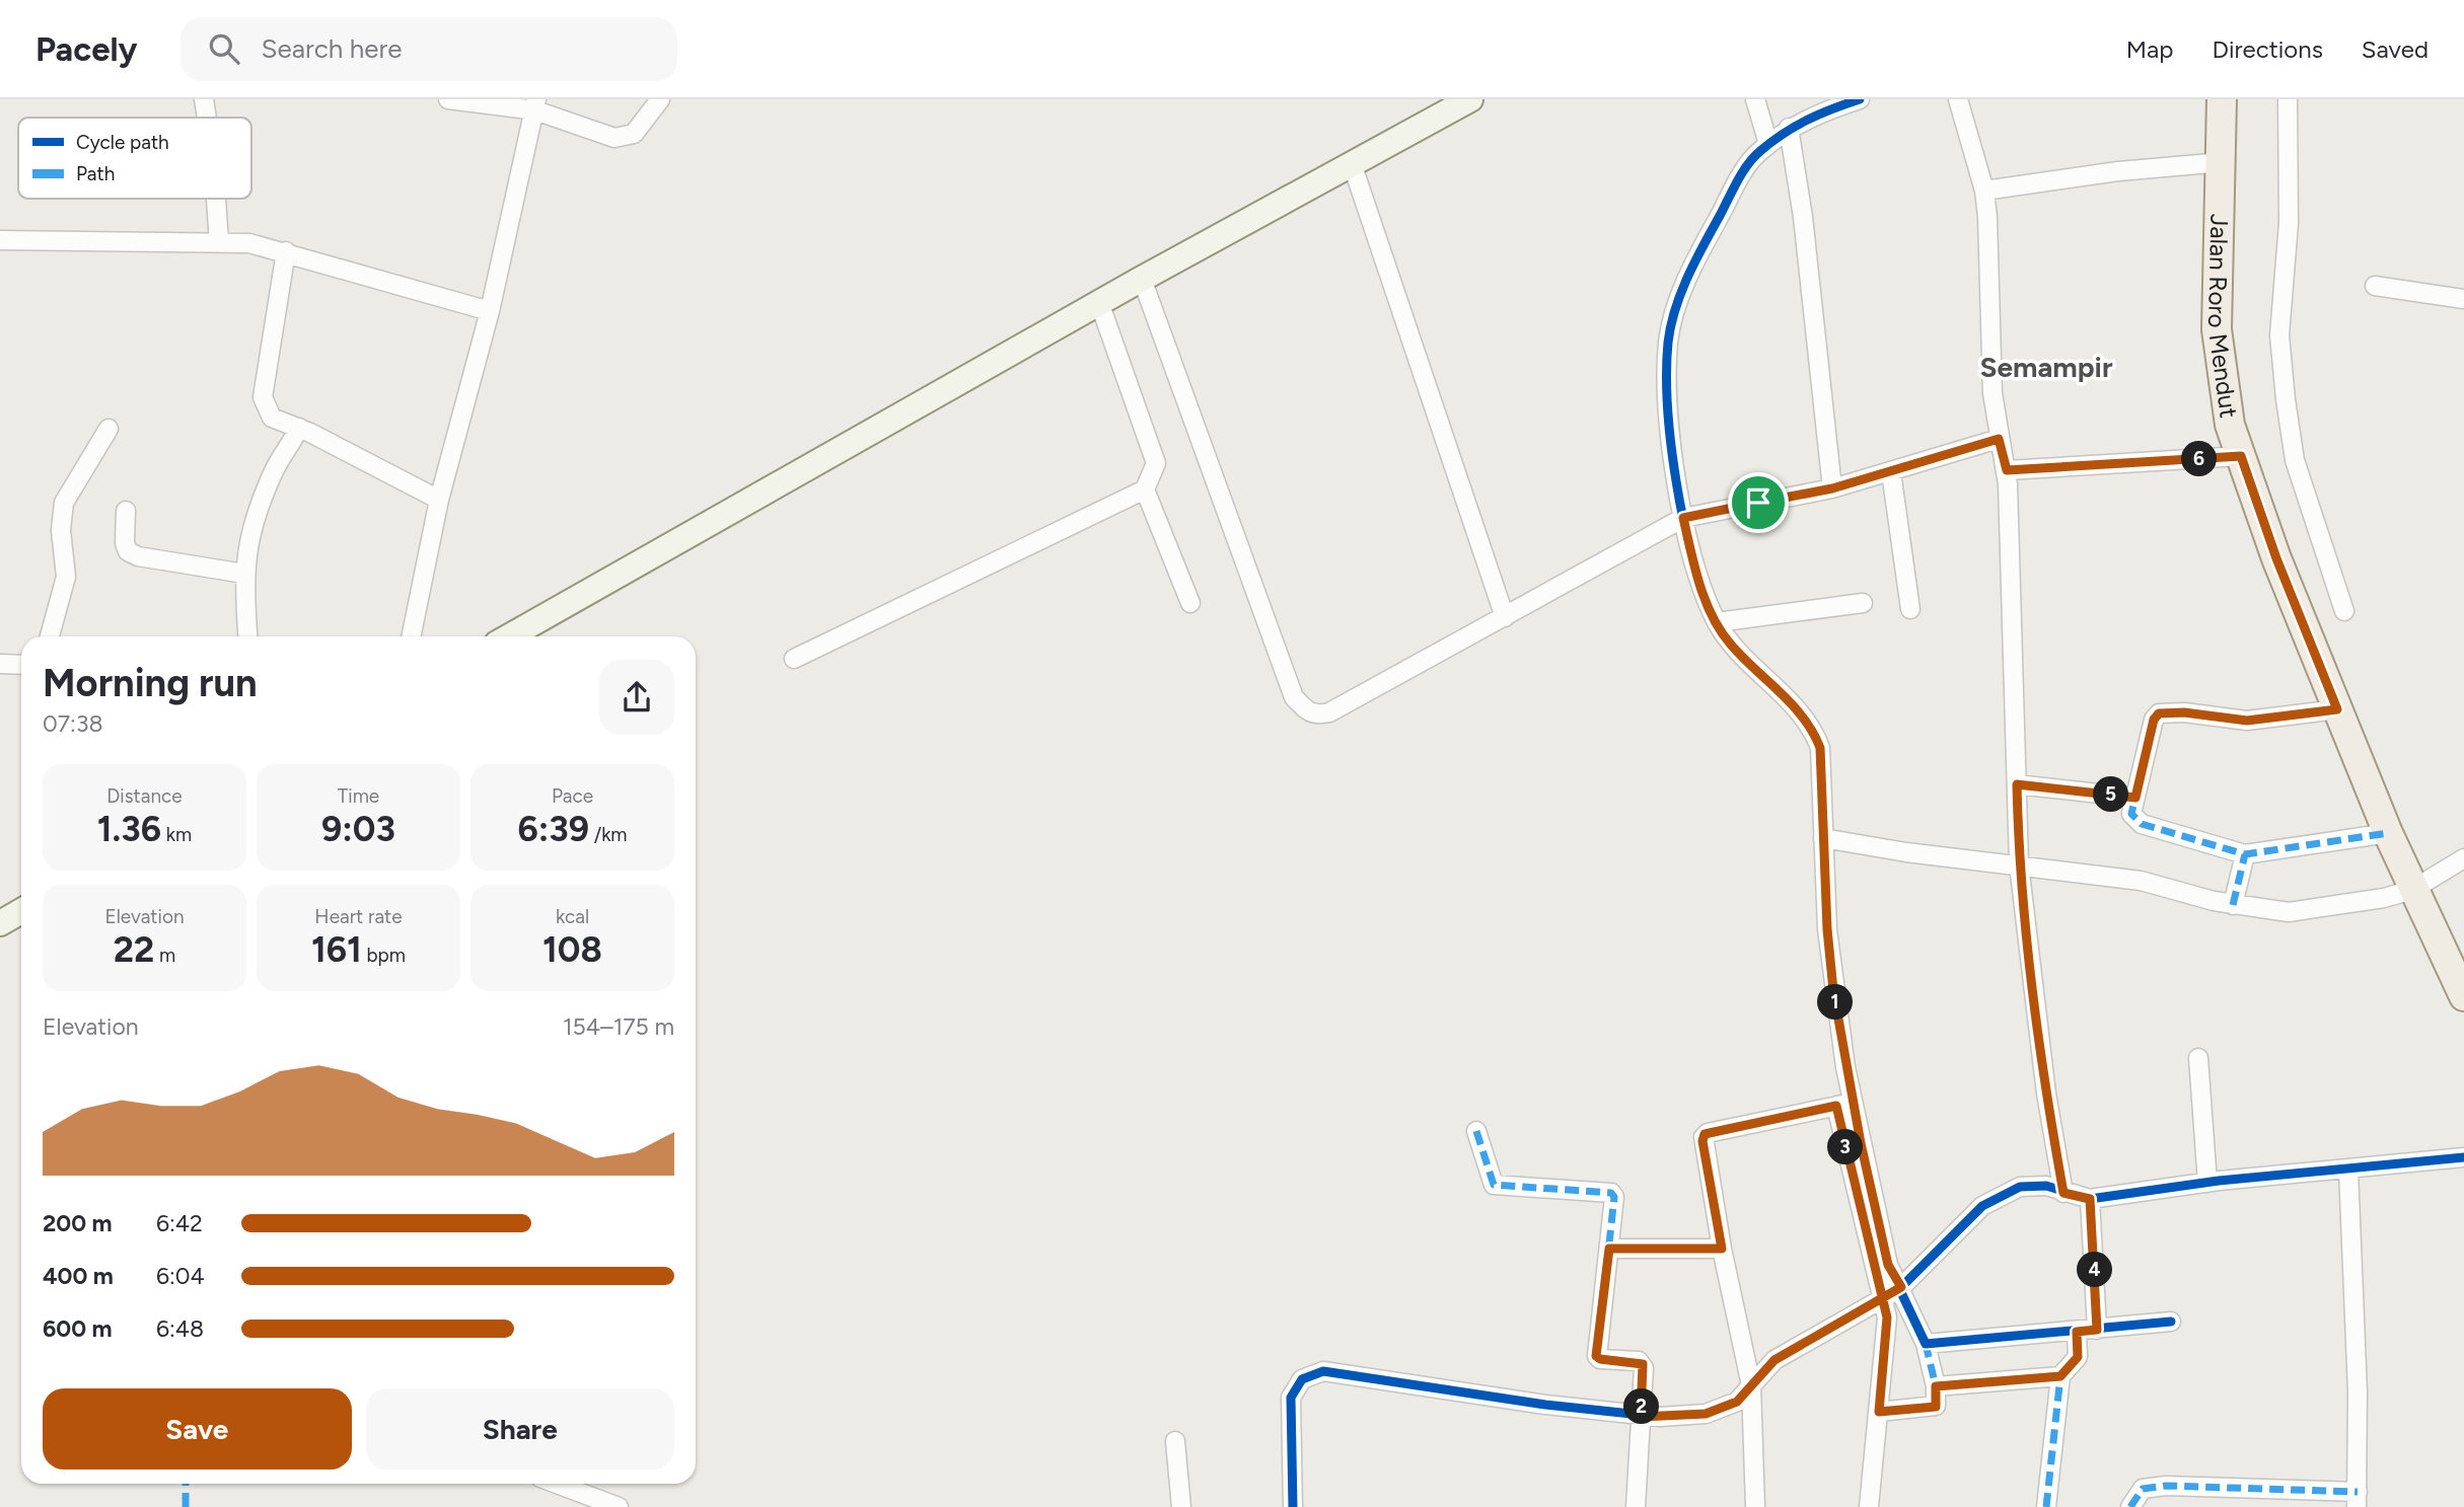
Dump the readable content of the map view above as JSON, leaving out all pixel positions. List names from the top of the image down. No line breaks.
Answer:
{"streets":{"main road":["Jalan Roro Mendut"]},"districts":["Semampir"],"legend":["Cycle path","Path"],"page":{"header":"Pacely","search":"Search here","nav":["Map","Directions","Saved"],"pins":["6","5","1","3","4","2"],"heading":["Morning run","07:38"],"stats":[["Distance","1.36 km"],["Time","9:03"],["Pace","6:39 /km"],["Elevation","22 m"],["Heart rate","161 bpm"],["kcal","108"]],"chart":["Elevation","154–175 m"],"list":[{"name":"200 m","note":"6:42"},{"name":"400 m","note":"6:04"},{"name":"600 m","note":"6:48"}],"buttons":["Save","Share"]}}
